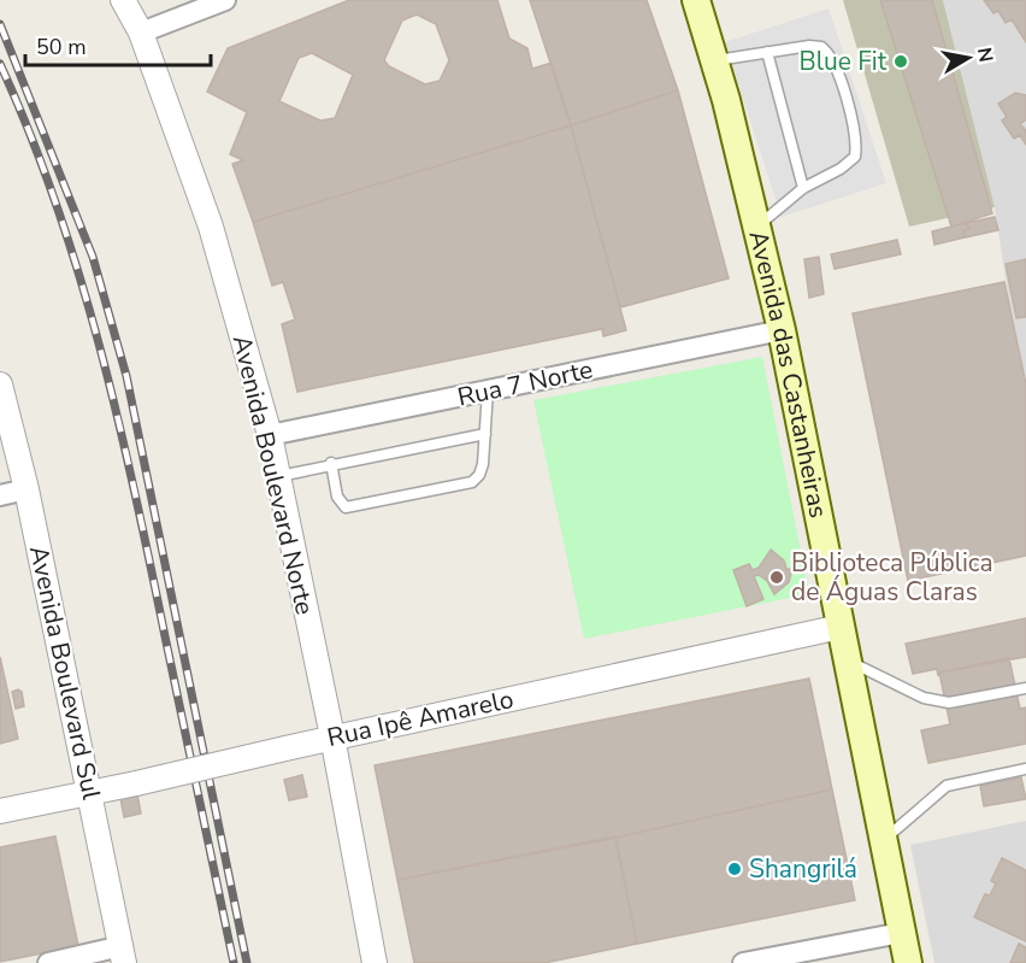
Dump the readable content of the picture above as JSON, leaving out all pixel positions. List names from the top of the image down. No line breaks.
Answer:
{"streets":{"main road":["Avenida das Castanheiras"],"street":["Rua 7 Norte","Avenida Boulevard Norte","Avenida Boulevard Sul","Rua Ipê Amarelo"]},"crossings":[["Avenida das Castanheiras","Rua 7 Norte"],["Avenida das Castanheiras","Rua Ipê Amarelo"],["Rua 7 Norte","Avenida Boulevard Norte"],["Avenida Boulevard Norte","Rua Ipê Amarelo"],["Avenida Boulevard Sul","Rua Ipê Amarelo"]],"places":["Blue Fit","Biblioteca Pública de Águas Claras","Shangrilá"],"scale_bar":"50 m","north":"right"}
